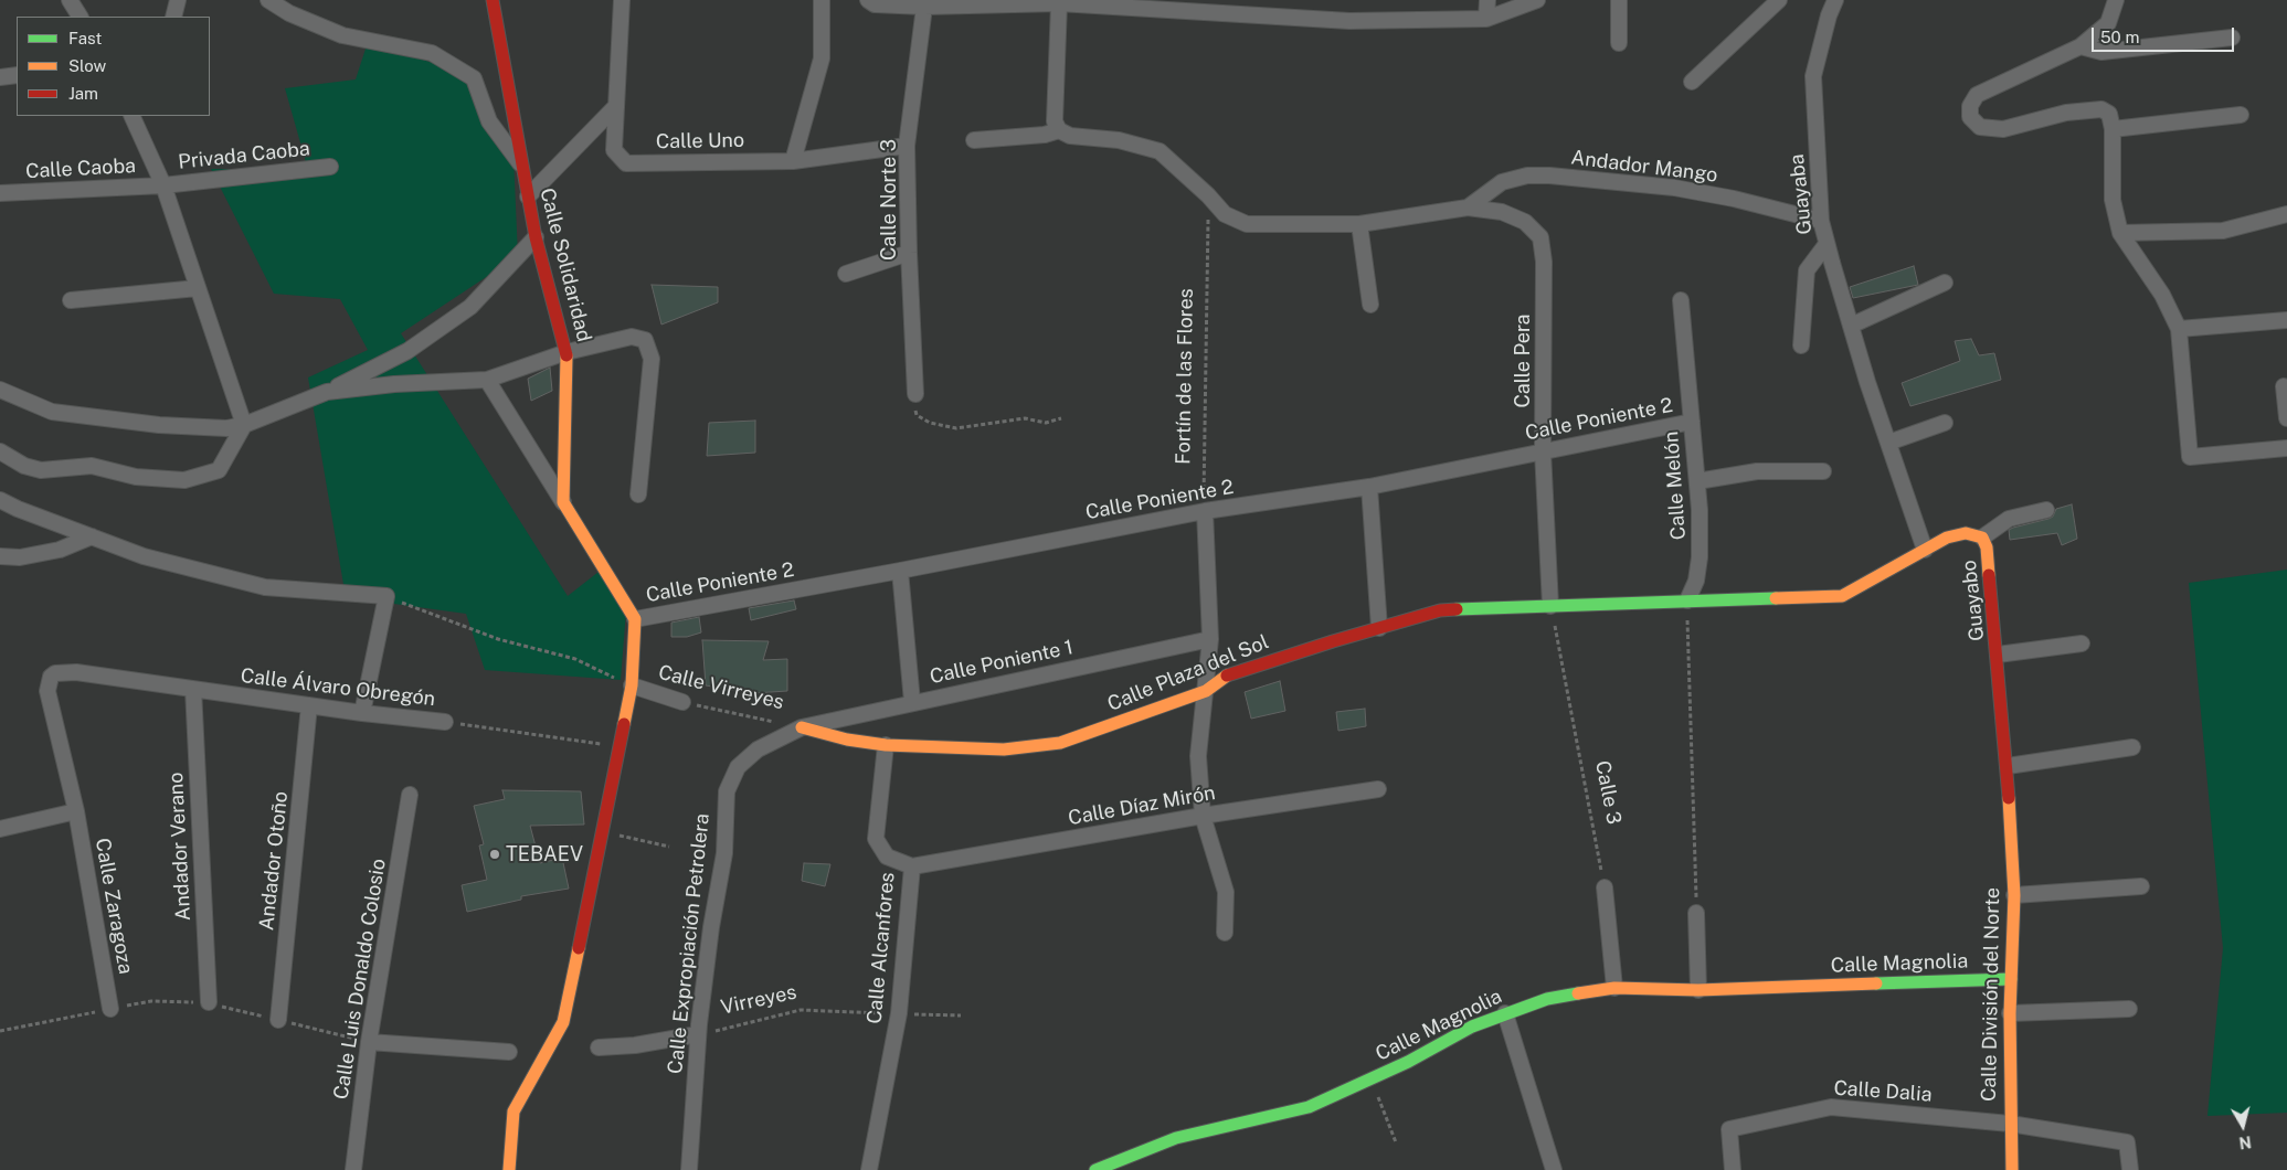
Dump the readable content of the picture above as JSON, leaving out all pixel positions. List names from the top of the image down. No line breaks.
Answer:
{"streets":{"street":["Calle Uno","Privada Caoba","Andador Mango","Calle Caoba","Guayaba","Calle Norte 3","Calle Solidaridad","Calle Pera","Calle Poniente 2","Calle Melón","Guayabo","Calle Poniente 1","Calle Plaza del Sol","Calle Álvaro Obregón","Calle Virreyes","Calle Díaz Mirón","Andador Verano","Andador Otoño","Calle Zaragoza","Calle Expropiación Petrolera","Calle Alcanfores","Calle Magnolia","Calle Luis Donaldo Colosio","Calle División del Norte","Calle Dalia"],"path":["Fortín de las Flores","Calle 3","Virreyes"]},"crossings":[["Calle Uno","Calle Norte 3"],["Privada Caoba","Calle Caoba"],["Andador Mango","Guayaba"],["Andador Mango","Calle Pera"],["Guayaba","Guayabo"],["Calle Pera","Calle Poniente 2"],["Calle Pera","Calle Plaza del Sol"],["Calle Pera","Calle 3"],["Fortín de las Flores","Calle Poniente 2"],["Calle Poniente 2","Calle Melón"],["Calle Melón","Guayabo"],["Calle Melón","Calle Plaza del Sol"],["Guayabo","Calle Plaza del Sol"],["Guayabo","Calle División del Norte"],["Calle Poniente 1","Calle Plaza del Sol"],["Calle Poniente 1","Calle Virreyes"],["Calle Poniente 1","Calle Expropiación Petrolera"],["Calle Plaza del Sol","Calle Virreyes"],["Calle Plaza del Sol","Calle 3"],["Calle Plaza del Sol","Calle Expropiación Petrolera"],["Calle Plaza del Sol","Calle Alcanfores"],["Calle Álvaro Obregón","Andador Verano"],["Calle Álvaro Obregón","Andador Otoño"],["Calle Álvaro Obregón","Calle Zaragoza"],["Calle Virreyes","Calle Expropiación Petrolera"],["Calle Díaz Mirón","Calle Alcanfores"],["Calle Expropiación Petrolera","Virreyes"],["Calle Alcanfores","Virreyes"],["Calle Magnolia","Calle División del Norte"],["Calle División del Norte","Calle Dalia"]],"places":["TEBAEV"],"legend":["Fast","Slow","Jam"],"scale_bar":"50 m","north":"bottom"}
